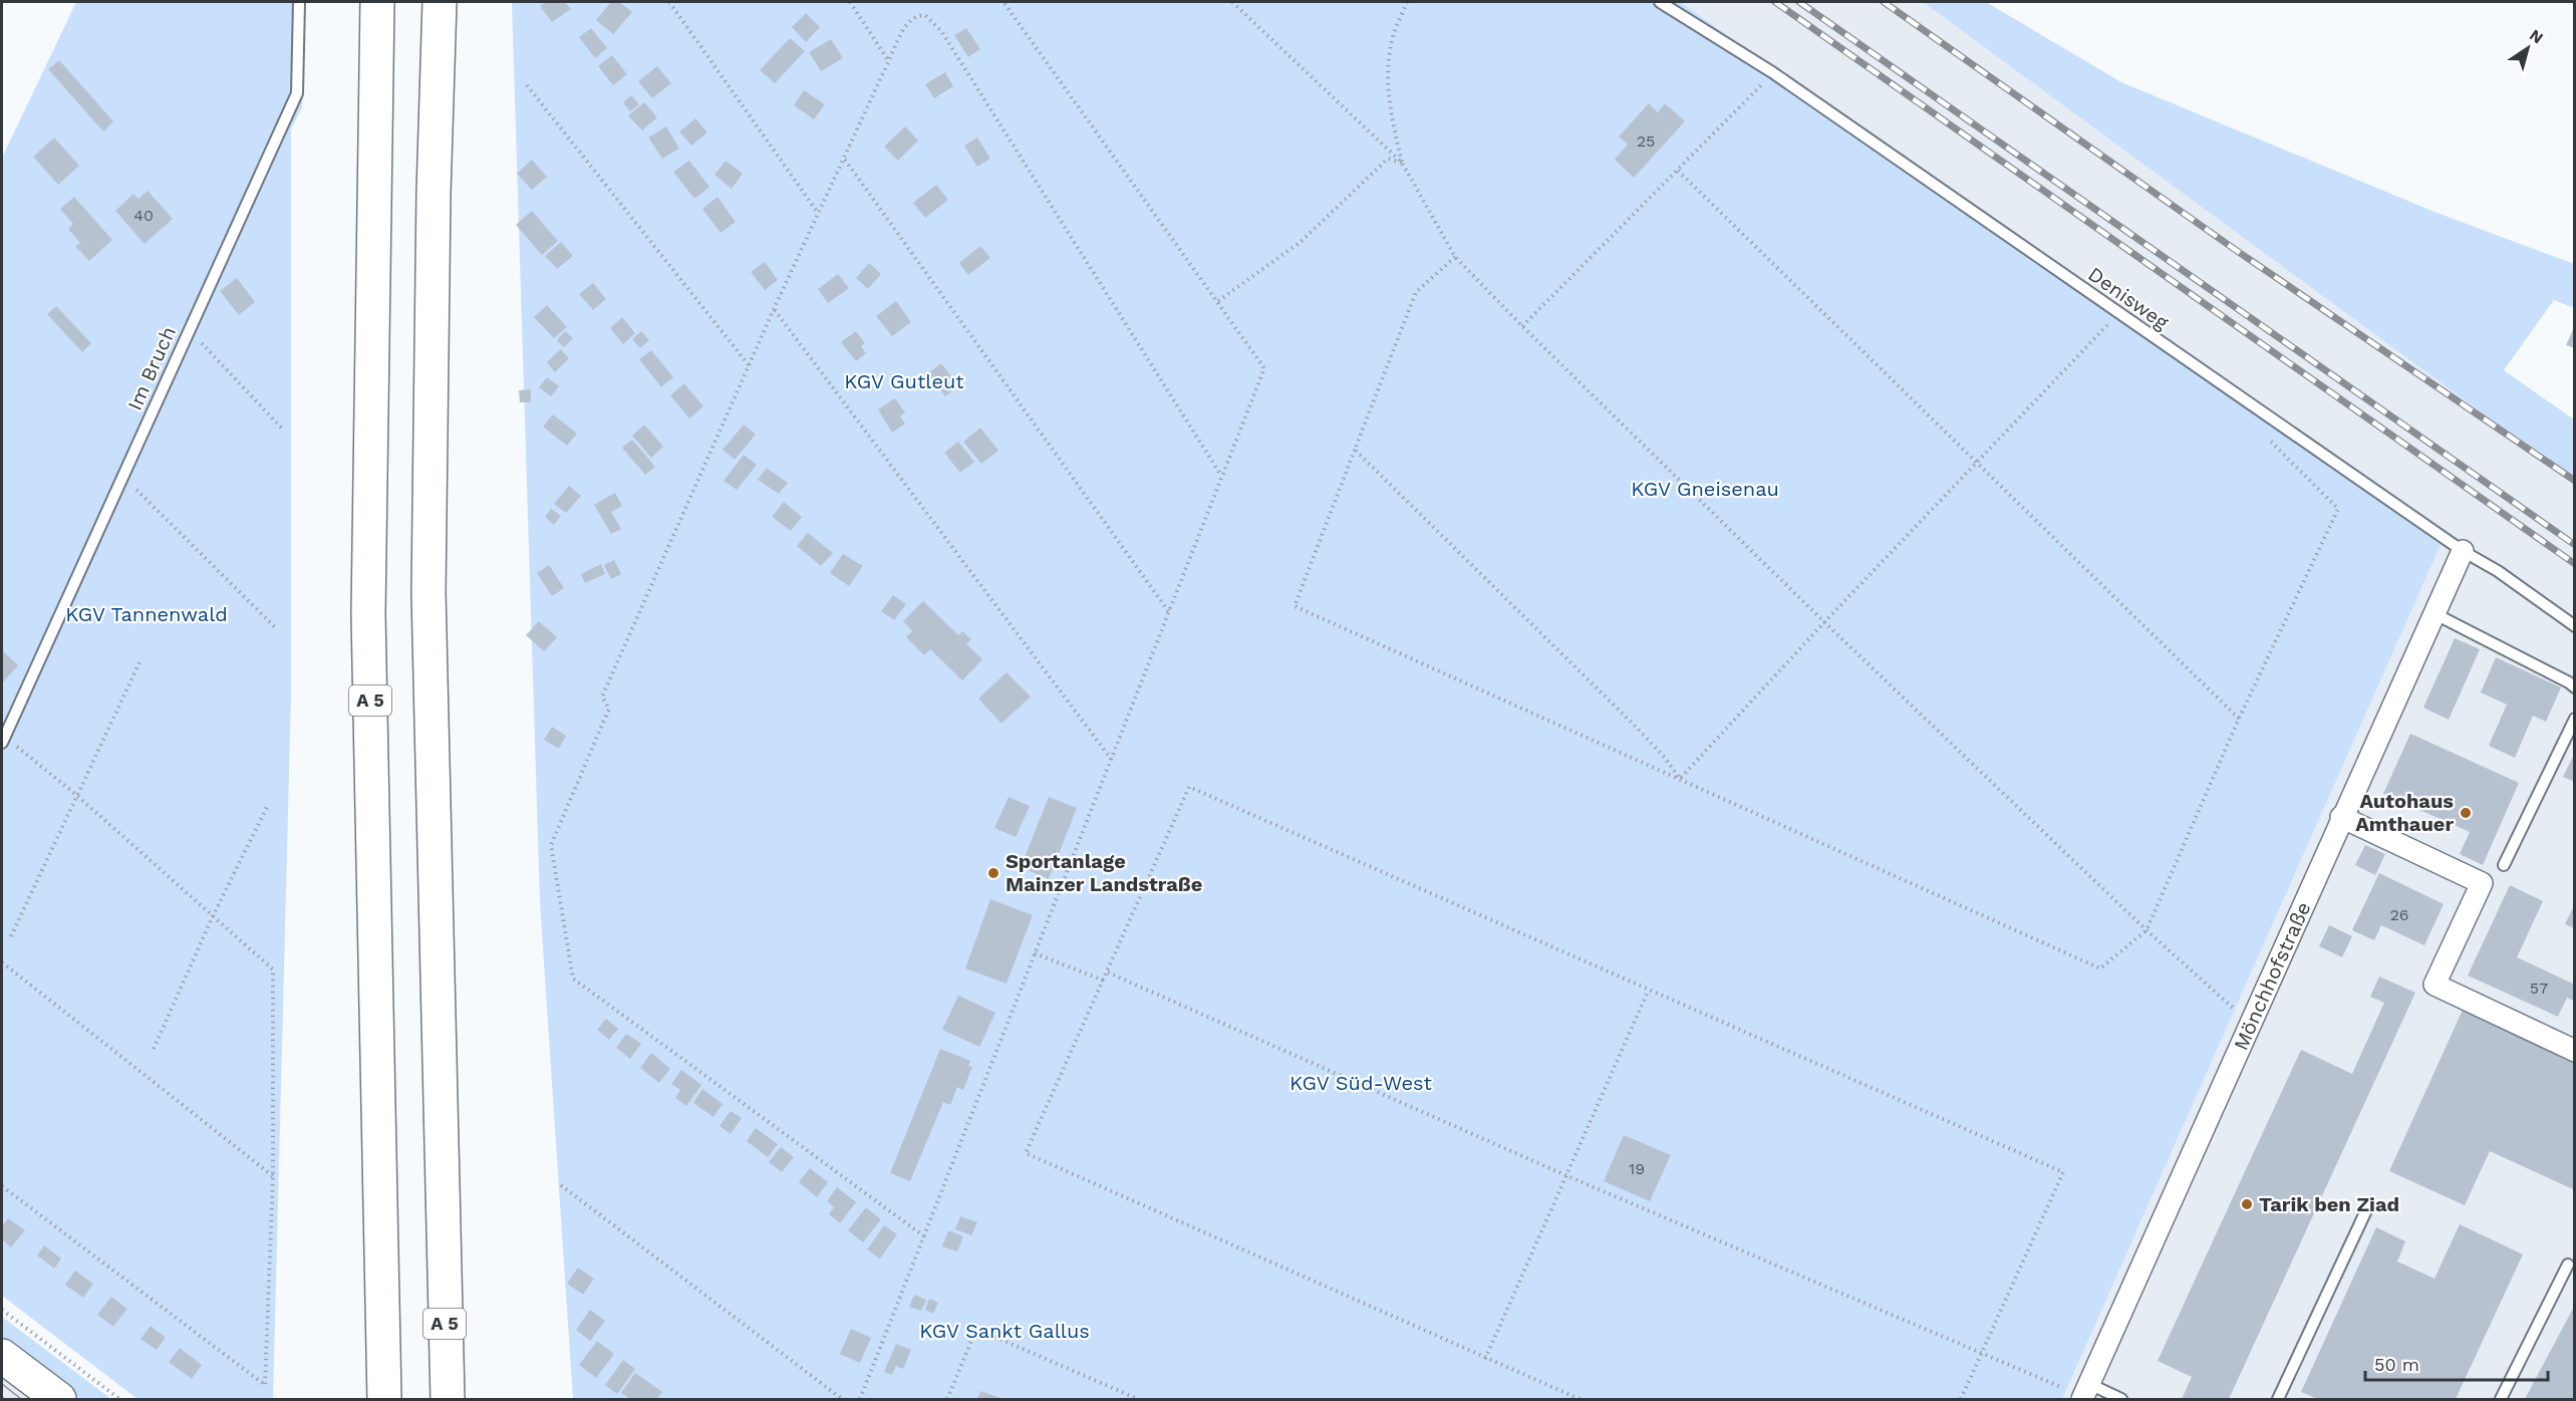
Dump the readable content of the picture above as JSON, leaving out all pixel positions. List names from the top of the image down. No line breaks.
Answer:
{"streets":{"main road":["A 5"],"street":["Mönchhofstraße"],"lane":["Denisweg","Im Bruch"]},"crossings":[["Denisweg","Mönchhofstraße"]],"parks":["KGV Gutleut","KGV Gneisenau","KGV Tannenwald","KGV Süd-West","KGV Sankt Gallus"],"places":["Autohaus Amthauer","Sportanlage Mainzer Landstraße","Tarik ben Ziad"],"house_numbers":["25","40","26","57","19"],"scale_bar":"50 m","north":"top right"}
